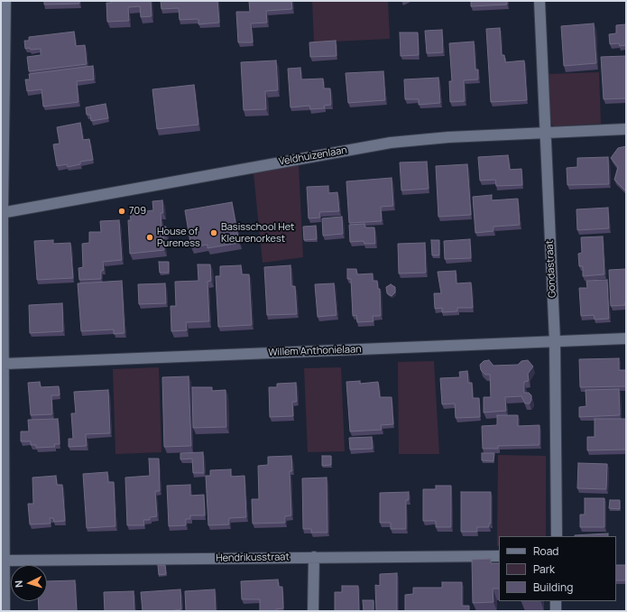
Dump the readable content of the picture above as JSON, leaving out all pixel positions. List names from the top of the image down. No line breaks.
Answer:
{"streets":{"street":["Veldhuizenlaan","Gondastraat","Willem Anthonielaan","Hendrikusstraat"]},"crossings":[["Veldhuizenlaan","Gondastraat"],["Gondastraat","Willem Anthonielaan"]],"places":["709","Basisschool Het Kleurenorkest","House of Pureness"],"legend":["Road","Park","Building"],"north":"left"}
